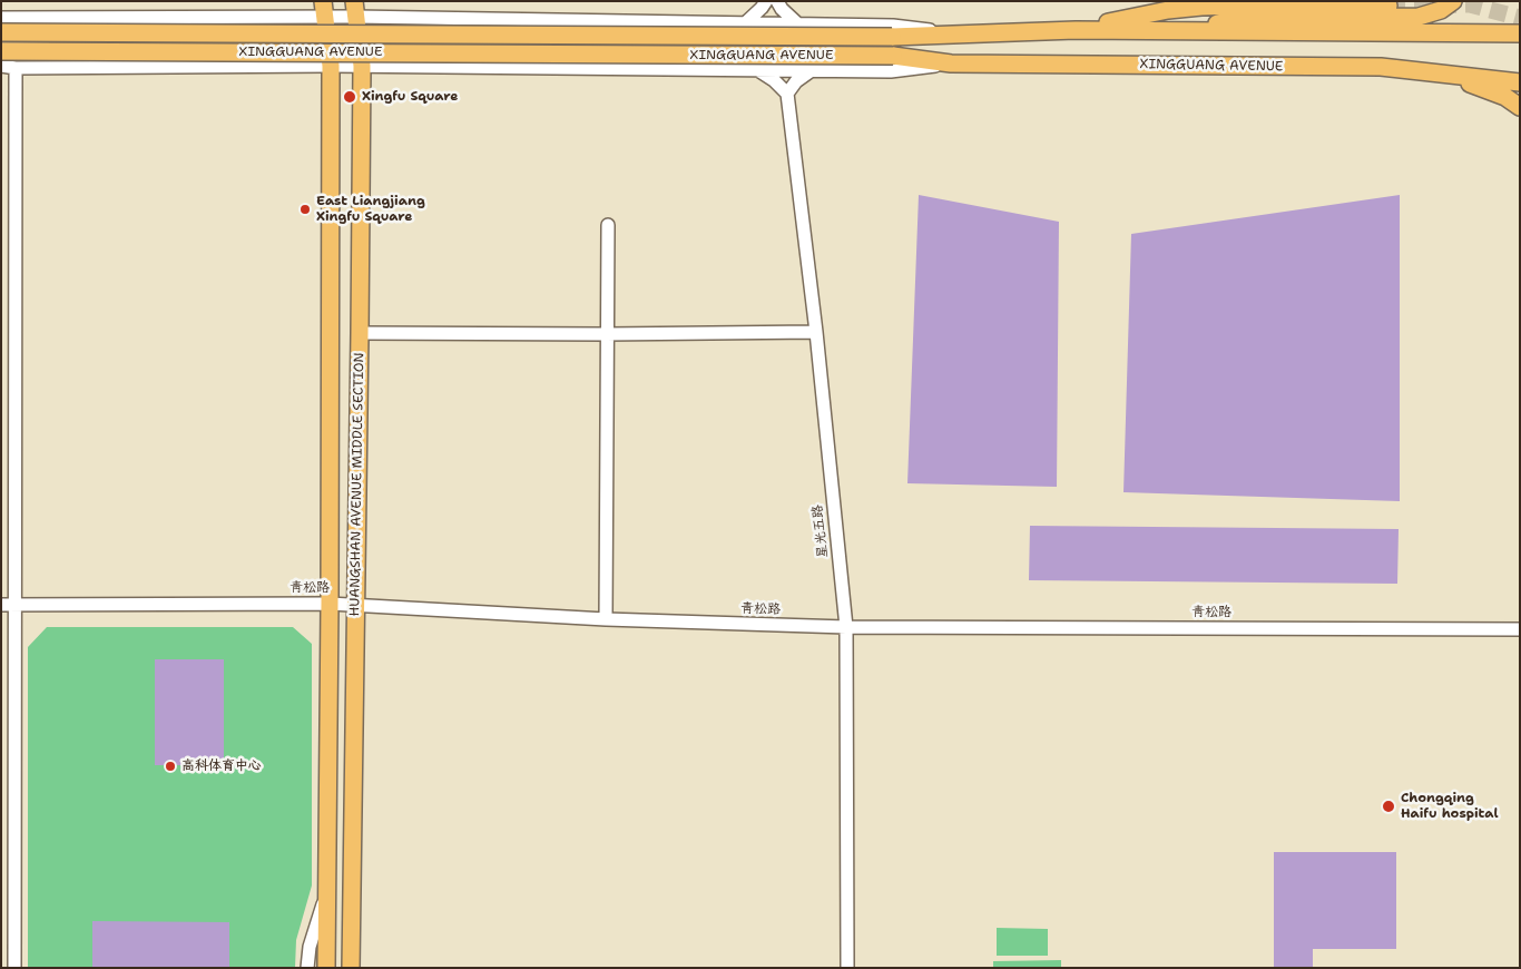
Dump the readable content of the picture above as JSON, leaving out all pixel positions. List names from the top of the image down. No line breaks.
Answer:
{"streets":{"main road":["XINGGUANG AVENUE","HUANGSHAN AVENUE MIDDLE SECTION"],"street":["星光五路","青松路"]},"crossings":[["HUANGSHAN AVENUE MIDDLE SECTION","青松路"],["星光五路","青松路"]],"places":["Xingfu Square","East Liangjiang Xingfu Square","高科体育中心","Chongqing Haifu hospital"]}
